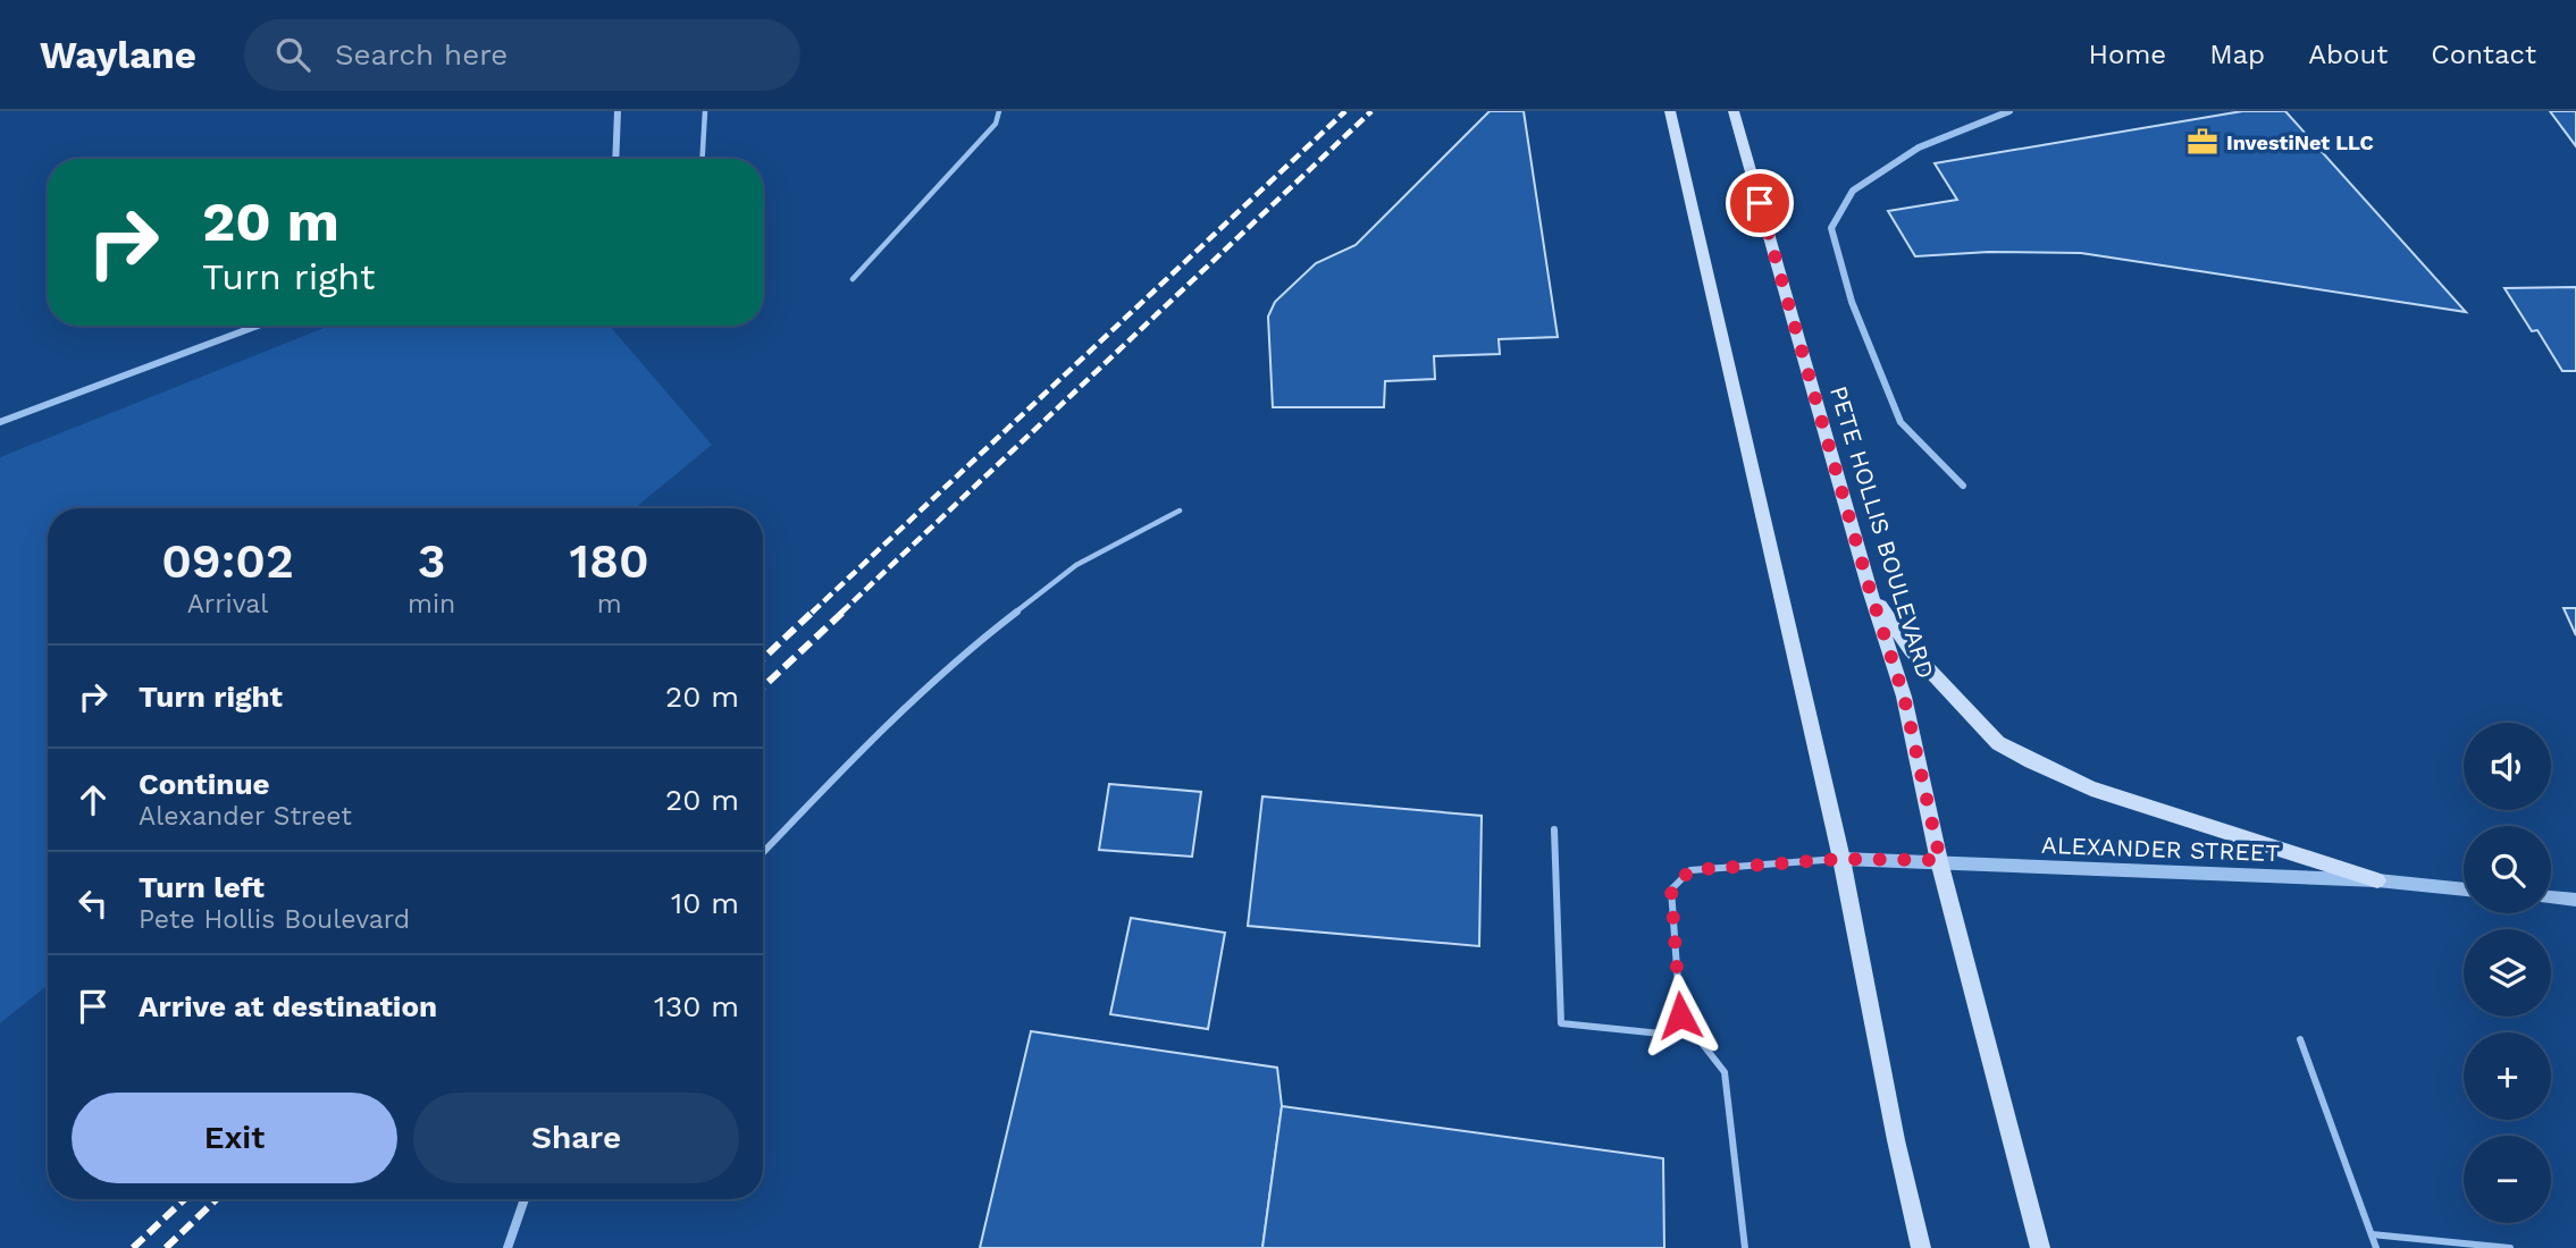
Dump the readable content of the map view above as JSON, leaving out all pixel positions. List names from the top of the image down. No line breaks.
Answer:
{"streets":{"main road":["PETE HOLLIS BOULEVARD"],"street":["ALEXANDER STREET"]},"crossings":[["PETE HOLLIS BOULEVARD","ALEXANDER STREET"]],"places":{"office":["InvestiNet LLC"]},"page":{"header":"Waylane","search":"Search here","nav":["Home","Map","About","Contact"],"turn":["20 m","Turn right"],"eta":["09:02","Arrival","3","min","180","m"],"list":[{"name":"Turn right","value":"20 m"},{"name":"Continue","note":"Alexander Street","value":"20 m"},{"name":"Turn left","note":"Pete Hollis Boulevard","value":"10 m"},{"name":"Arrive at destination","value":"130 m"}],"map_buttons":["+","−"],"buttons":["Exit","Share"]}}
